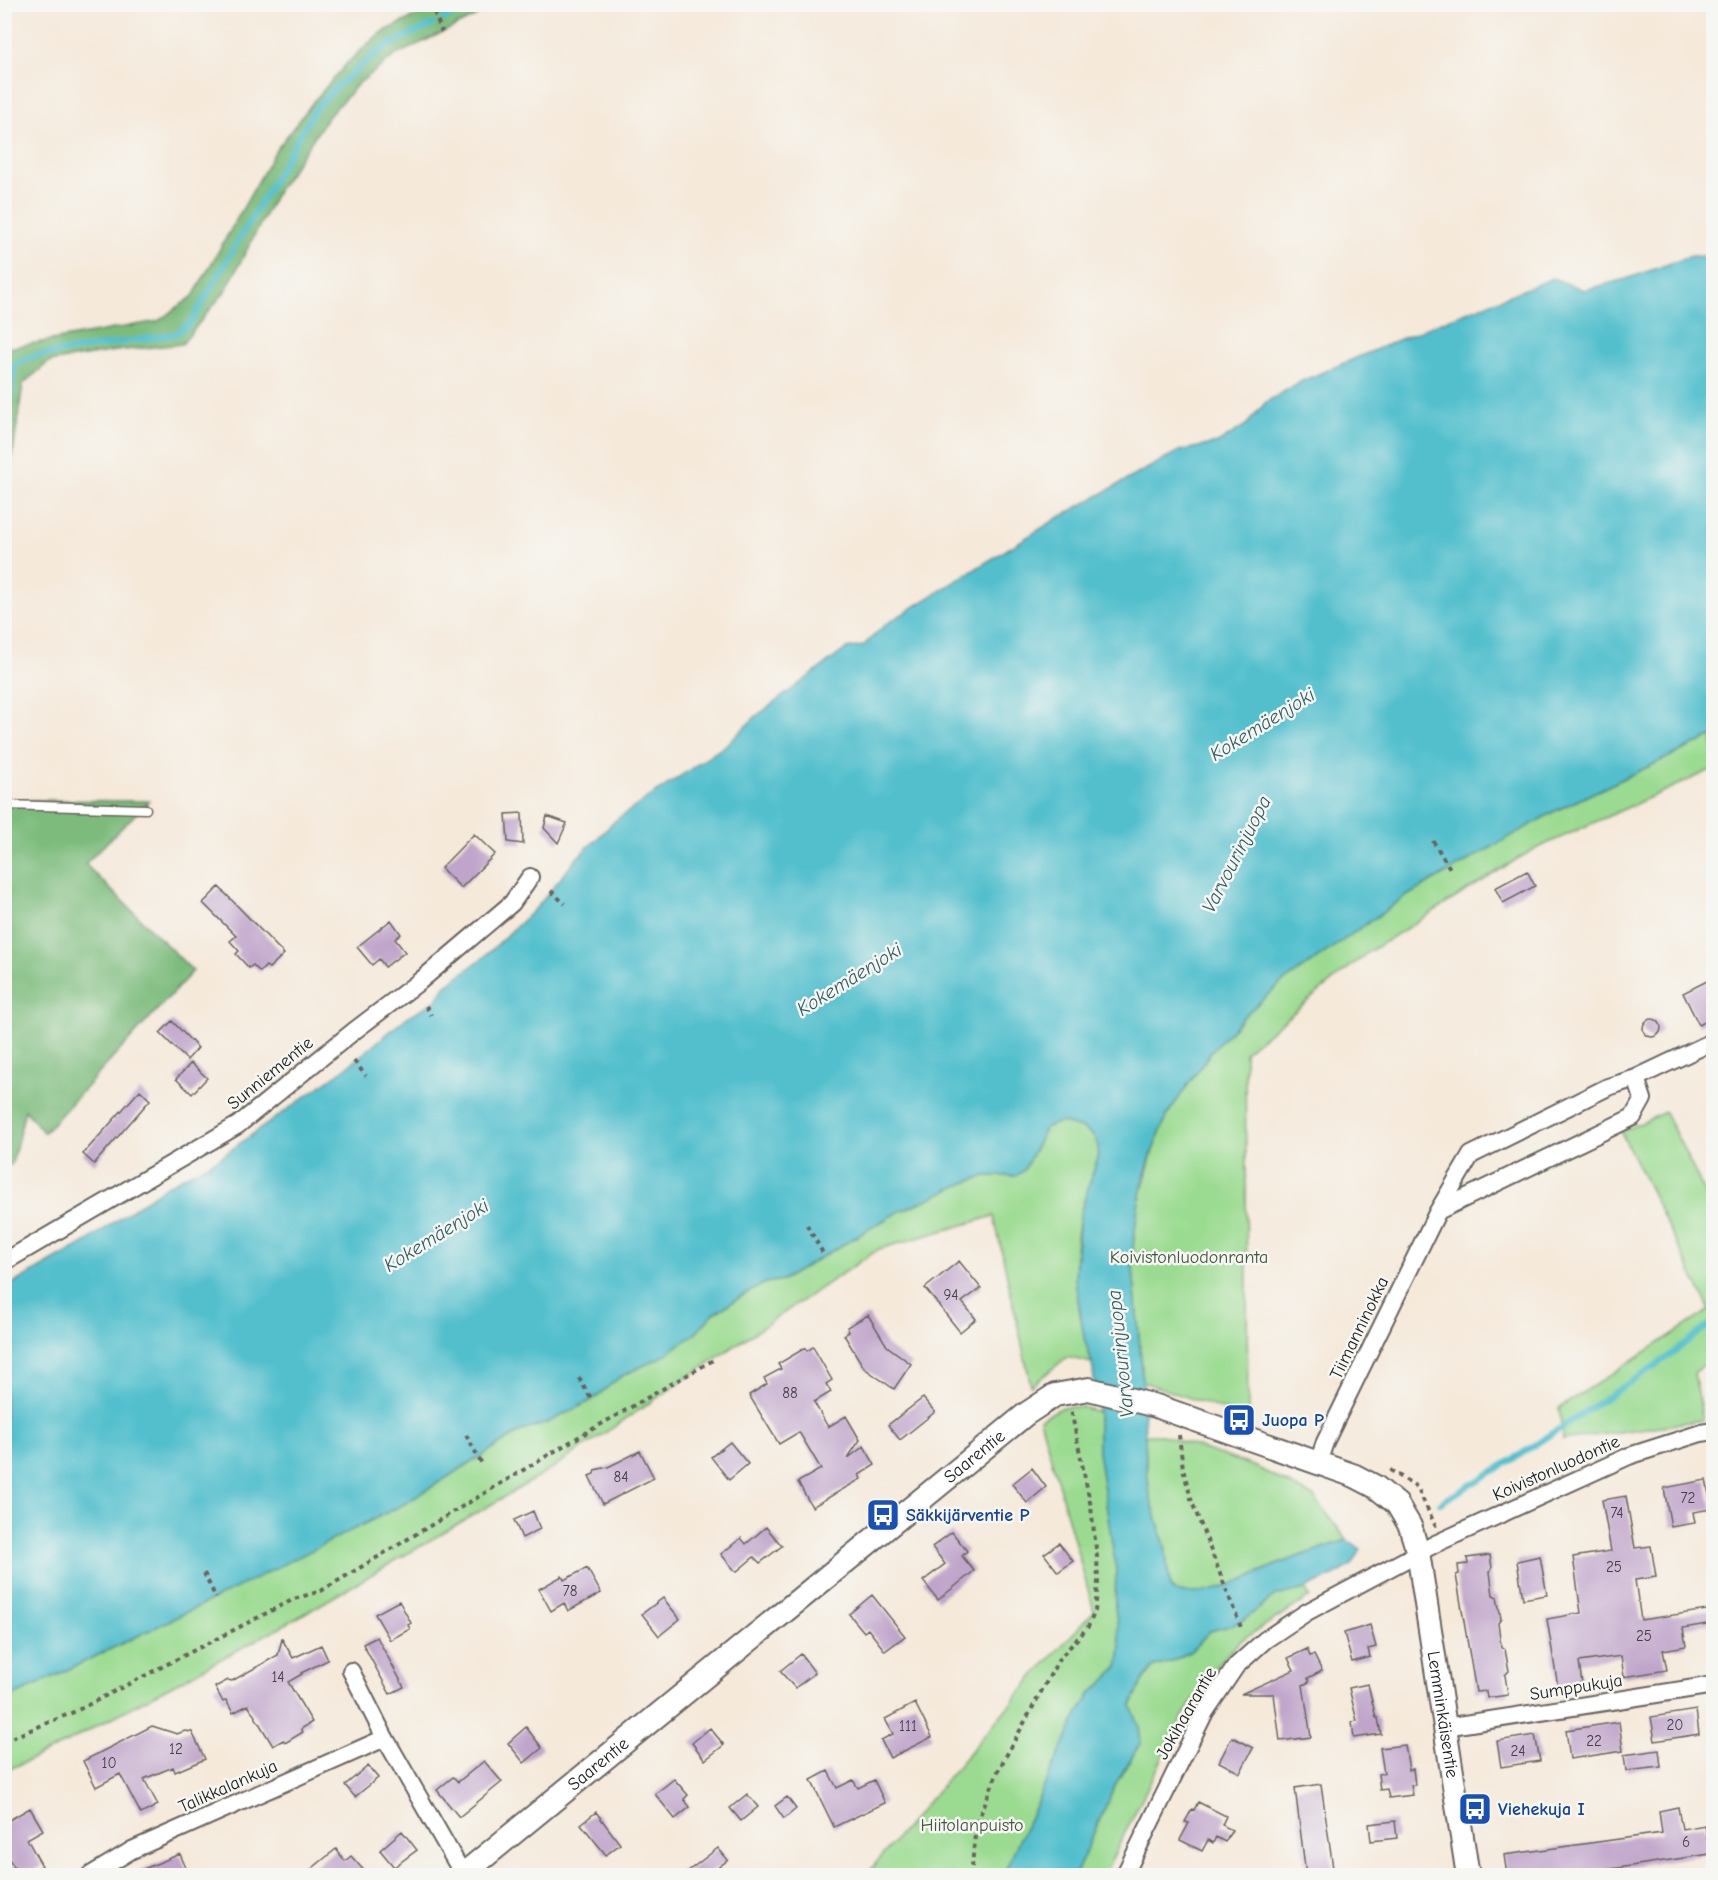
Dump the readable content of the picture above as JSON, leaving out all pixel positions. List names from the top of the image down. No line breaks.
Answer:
{"streets":{"street":["Sunniementie","Tiimanninokka","Saarentie","Koivistonluodontie","Sumppukuja","Jokihaarantie","Lemminkäisentie","Talikkalankuja"]},"crossings":[["Koivistonluodontie","Jokihaarantie"],["Koivistonluodontie","Lemminkäisentie"],["Sumppukuja","Lemminkäisentie"],["Jokihaarantie","Lemminkäisentie"]],"water":["Kokemäenjoki","Varvourinjuopa"],"parks":["Koivistonluodonranta","Hiitolanpuisto"],"places":{"bus stop":["Juopa P","Säkkijärventie P","Viehekuja I"]},"house_numbers":["94","88","84","72","74","25","78","25","14","20","111","22","12","24","10","6"]}
